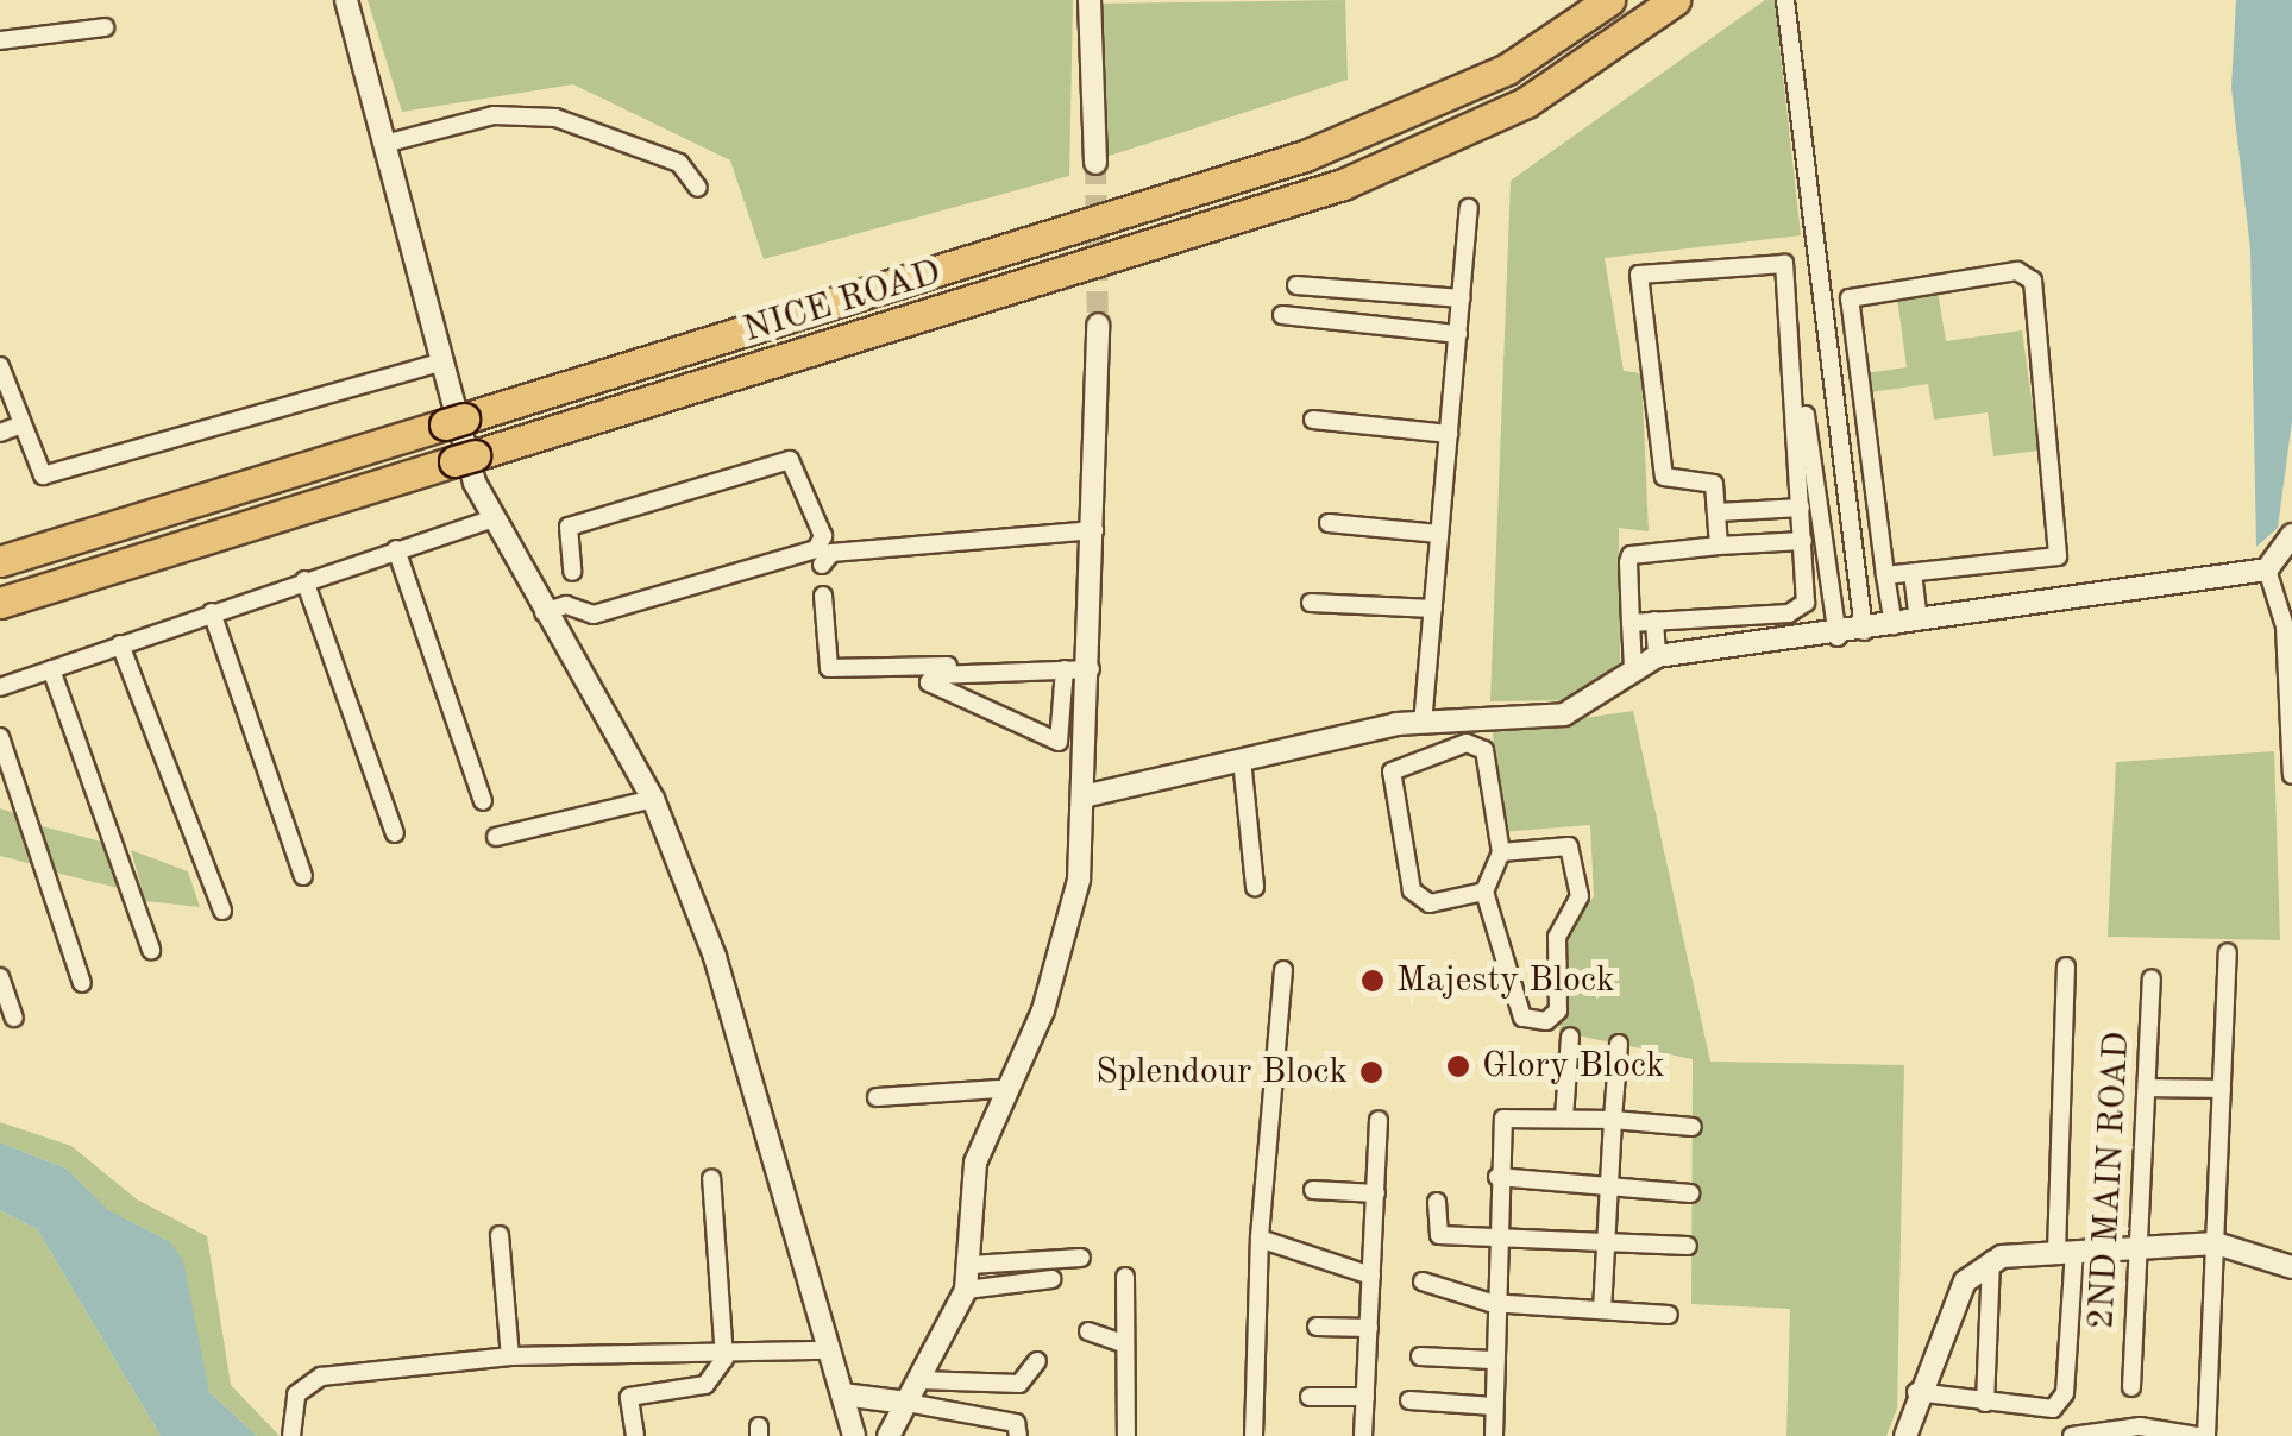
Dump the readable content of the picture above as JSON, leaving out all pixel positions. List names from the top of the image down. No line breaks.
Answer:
{"streets":{"highway":["NICE ROAD"],"street":["2ND MAIN ROAD"]},"places":["Majesty Block","Glory Block","Splendour Block"]}
